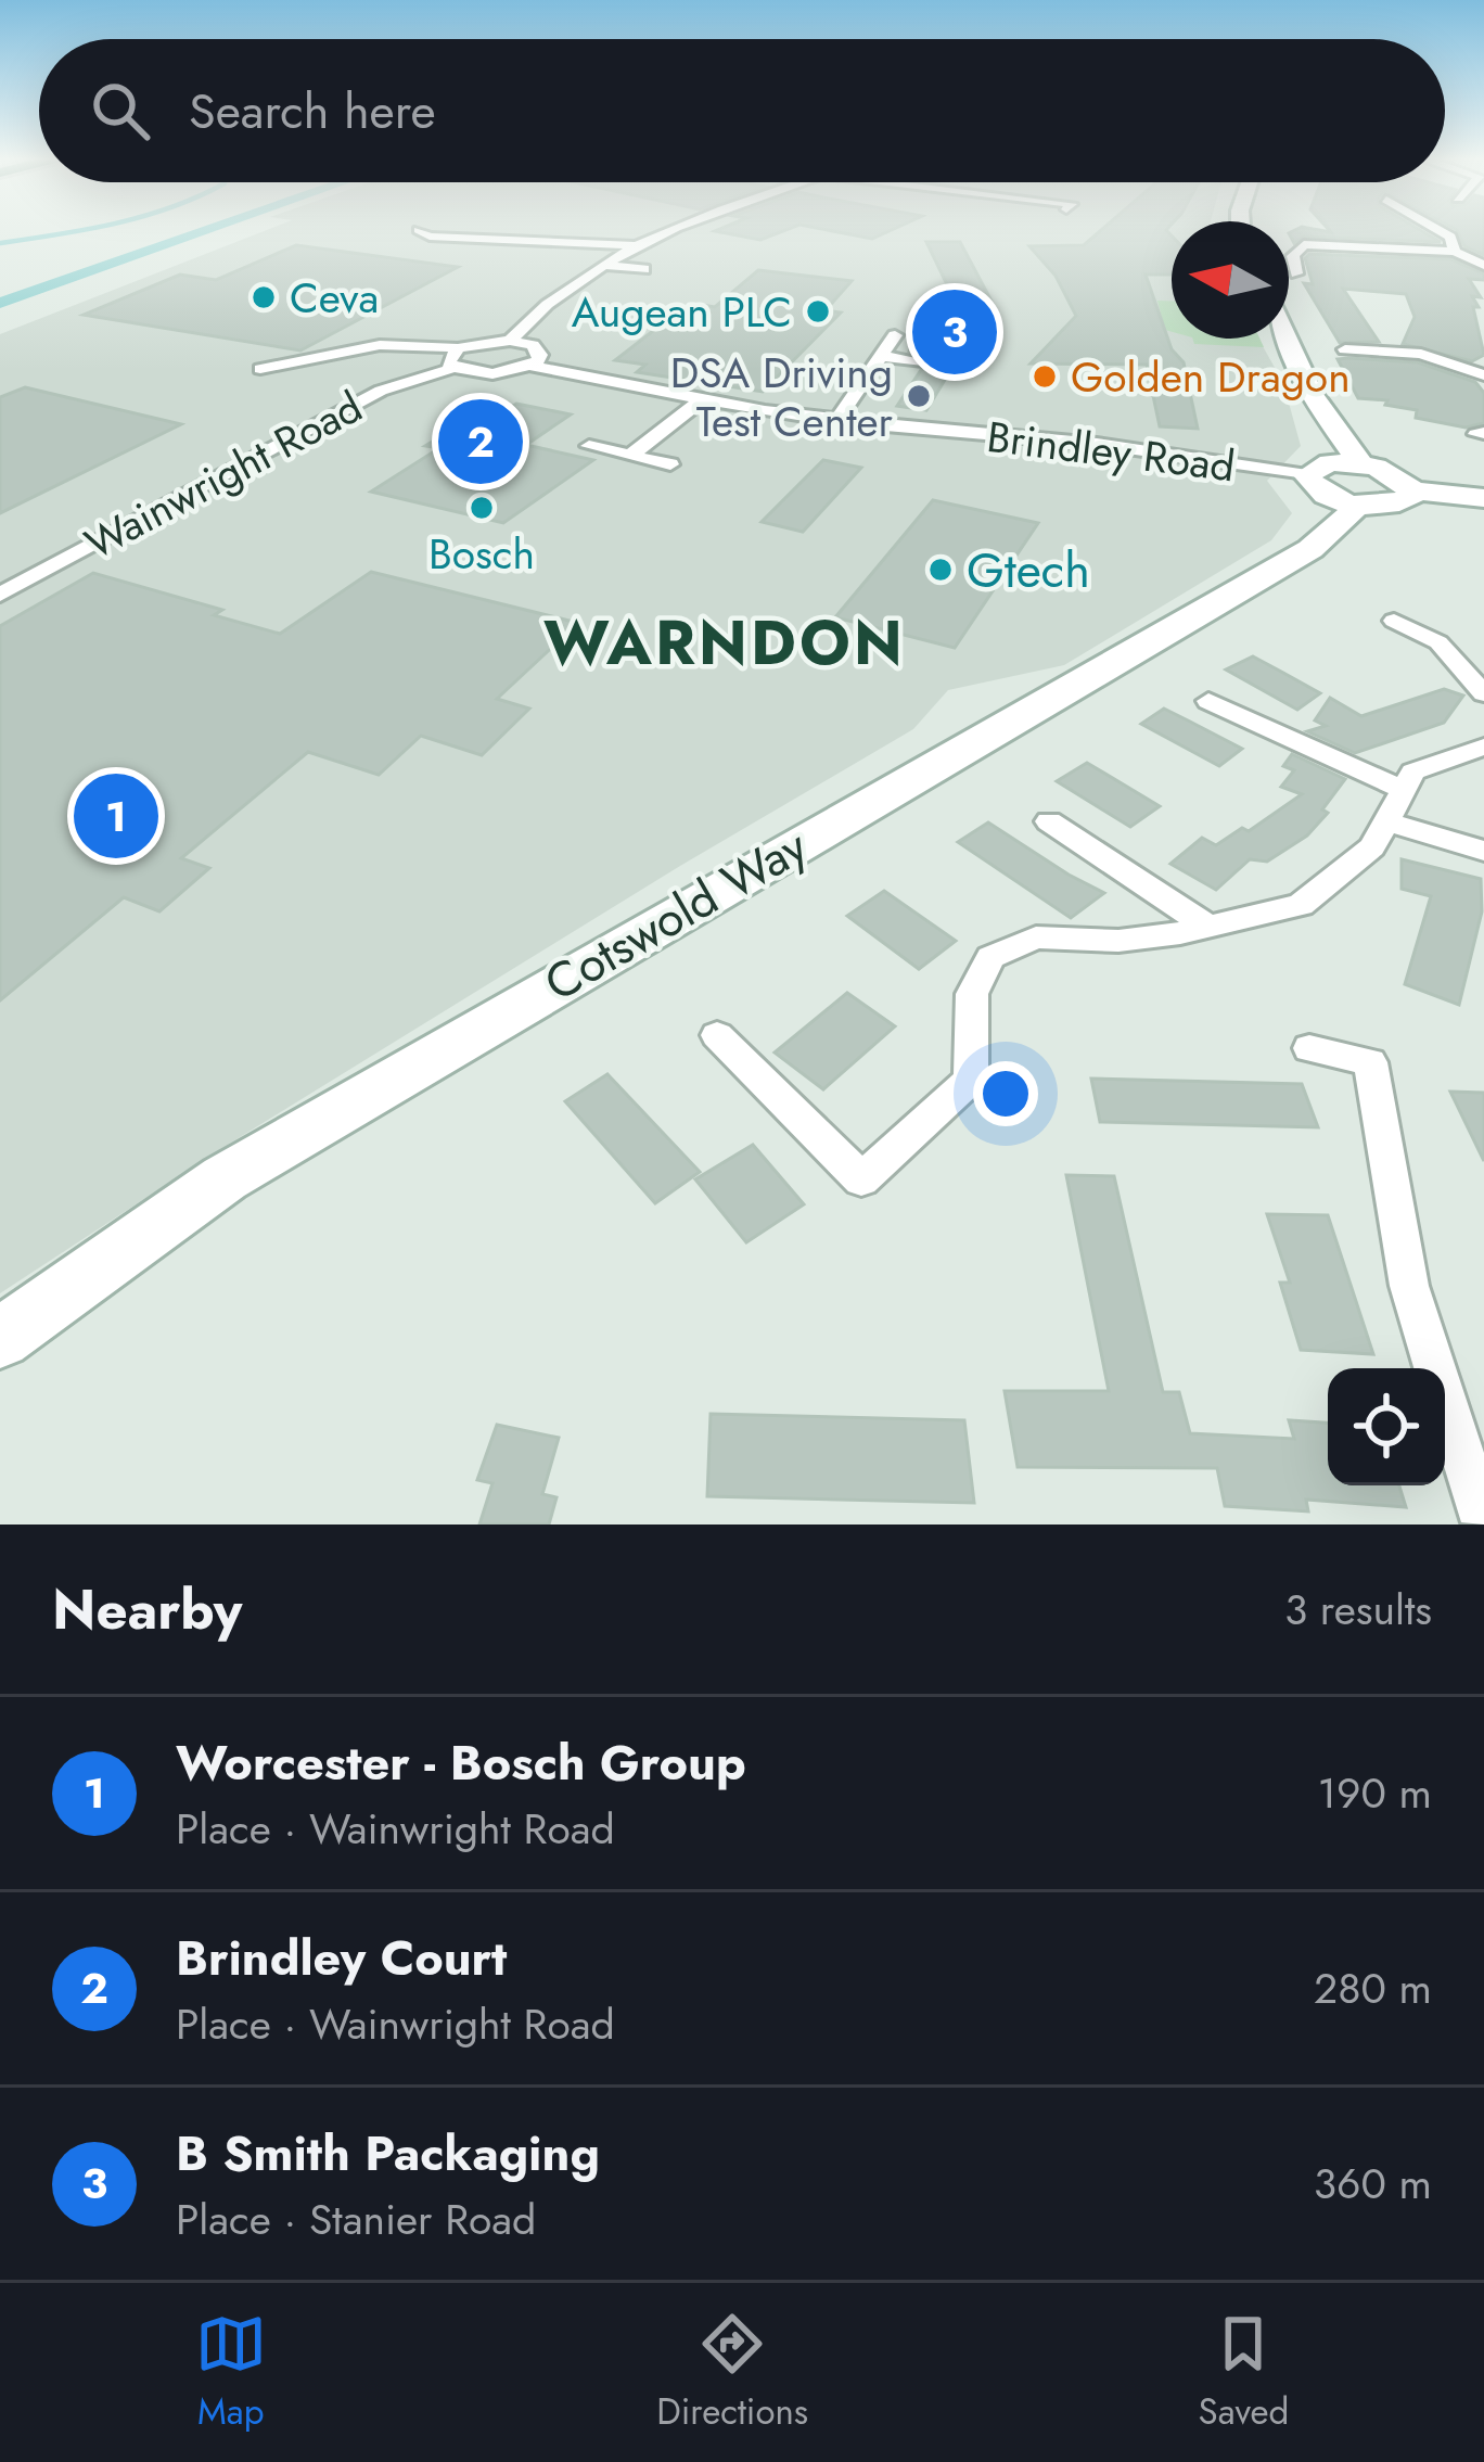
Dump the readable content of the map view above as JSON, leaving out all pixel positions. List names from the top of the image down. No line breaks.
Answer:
{"streets":{"main road":["Cotswold Way"],"street":["Brindley Road","Wainwright Road"]},"crossings":[["Brindley Road","Wainwright Road"]],"districts":["WARNDON"],"places":["Ceva","Augean PLC","Golden Dragon","DSA Driving Test Center","Bosch","Gtech"],"north":"left","page":{"search":"Search here","pins":["3","2","1"],"heading":["Nearby","3 results"],"list":[{"mark":"1","name":"Worcester - Bosch Group","note":"Place · Wainwright Road","value":"190 m"},{"mark":"2","name":"Brindley Court","note":"Place · Wainwright Road","value":"280 m"},{"mark":"3","name":"B Smith Packaging","note":"Place · Stanier Road","value":"360 m"}],"nav":["Map","Directions","Saved"]}}
